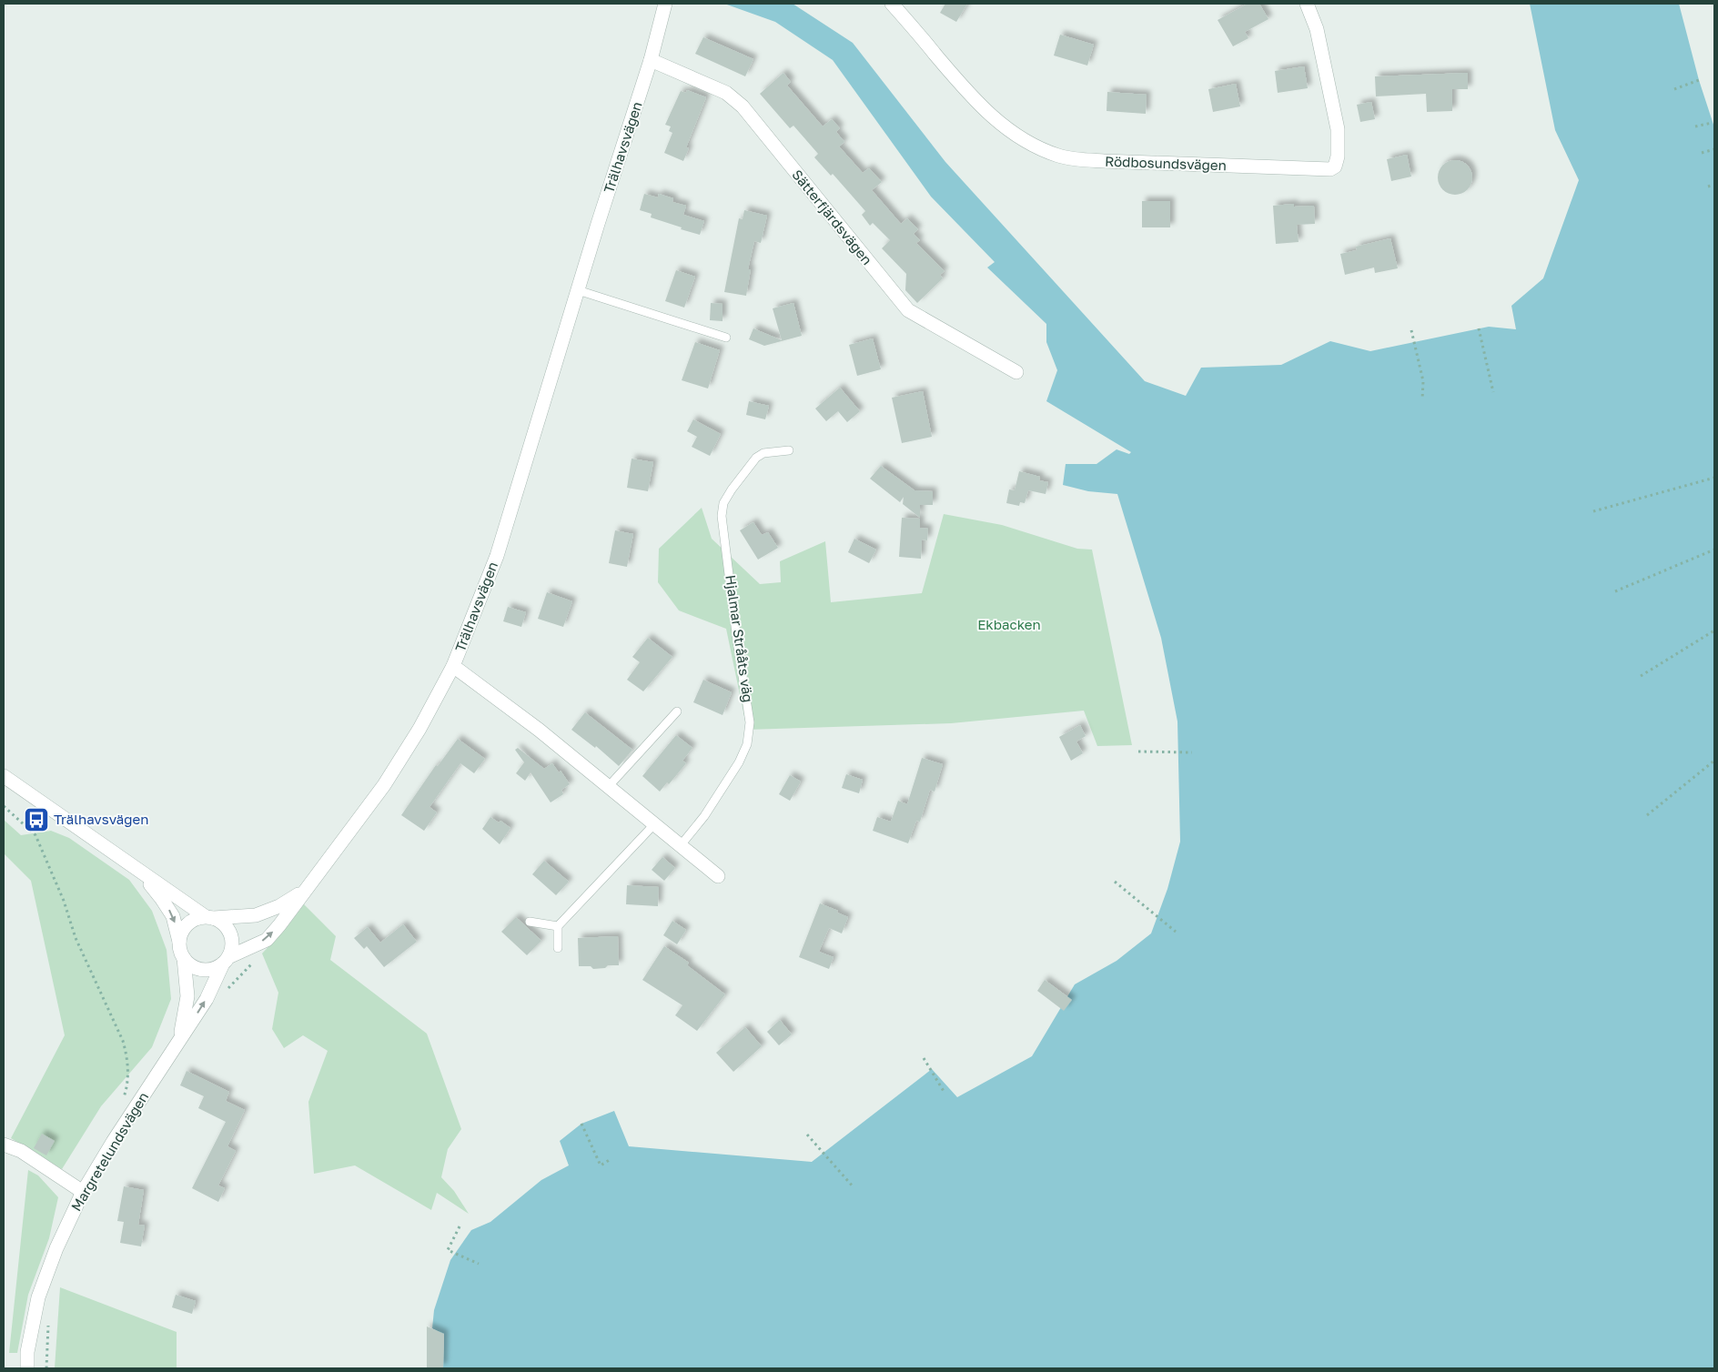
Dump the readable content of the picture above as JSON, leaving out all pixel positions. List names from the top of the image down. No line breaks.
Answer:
{"streets":{"street":["Trälhavsvägen","Rödbosundsvägen","Sätterfjärdsvägen","Margretelundsvägen"],"lane":["Hjalmar Strååts väg"]},"crossings":[["Trälhavsvägen","Sätterfjärdsvägen"],["Trälhavsvägen","Margretelundsvägen"]],"parks":["Ekbacken"],"places":{"bus stop":["Trälhavsvägen"]}}
